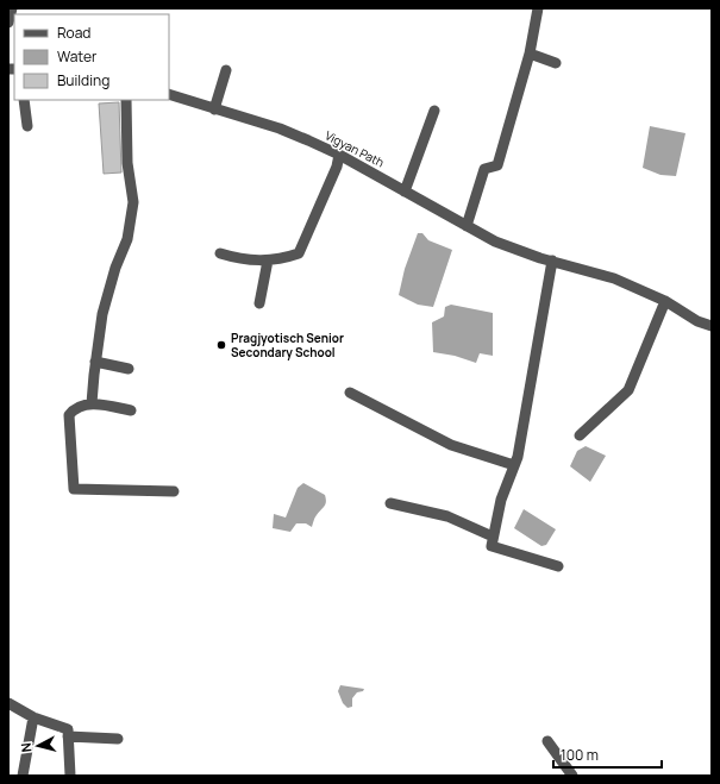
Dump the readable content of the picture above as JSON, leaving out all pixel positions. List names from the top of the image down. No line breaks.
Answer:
{"streets":{"street":["Vigyan Path"]},"places":["Pragjyotisch Senior Secondary School"],"legend":["Road","Water","Building"],"scale_bar":"100 m","north":"left"}
